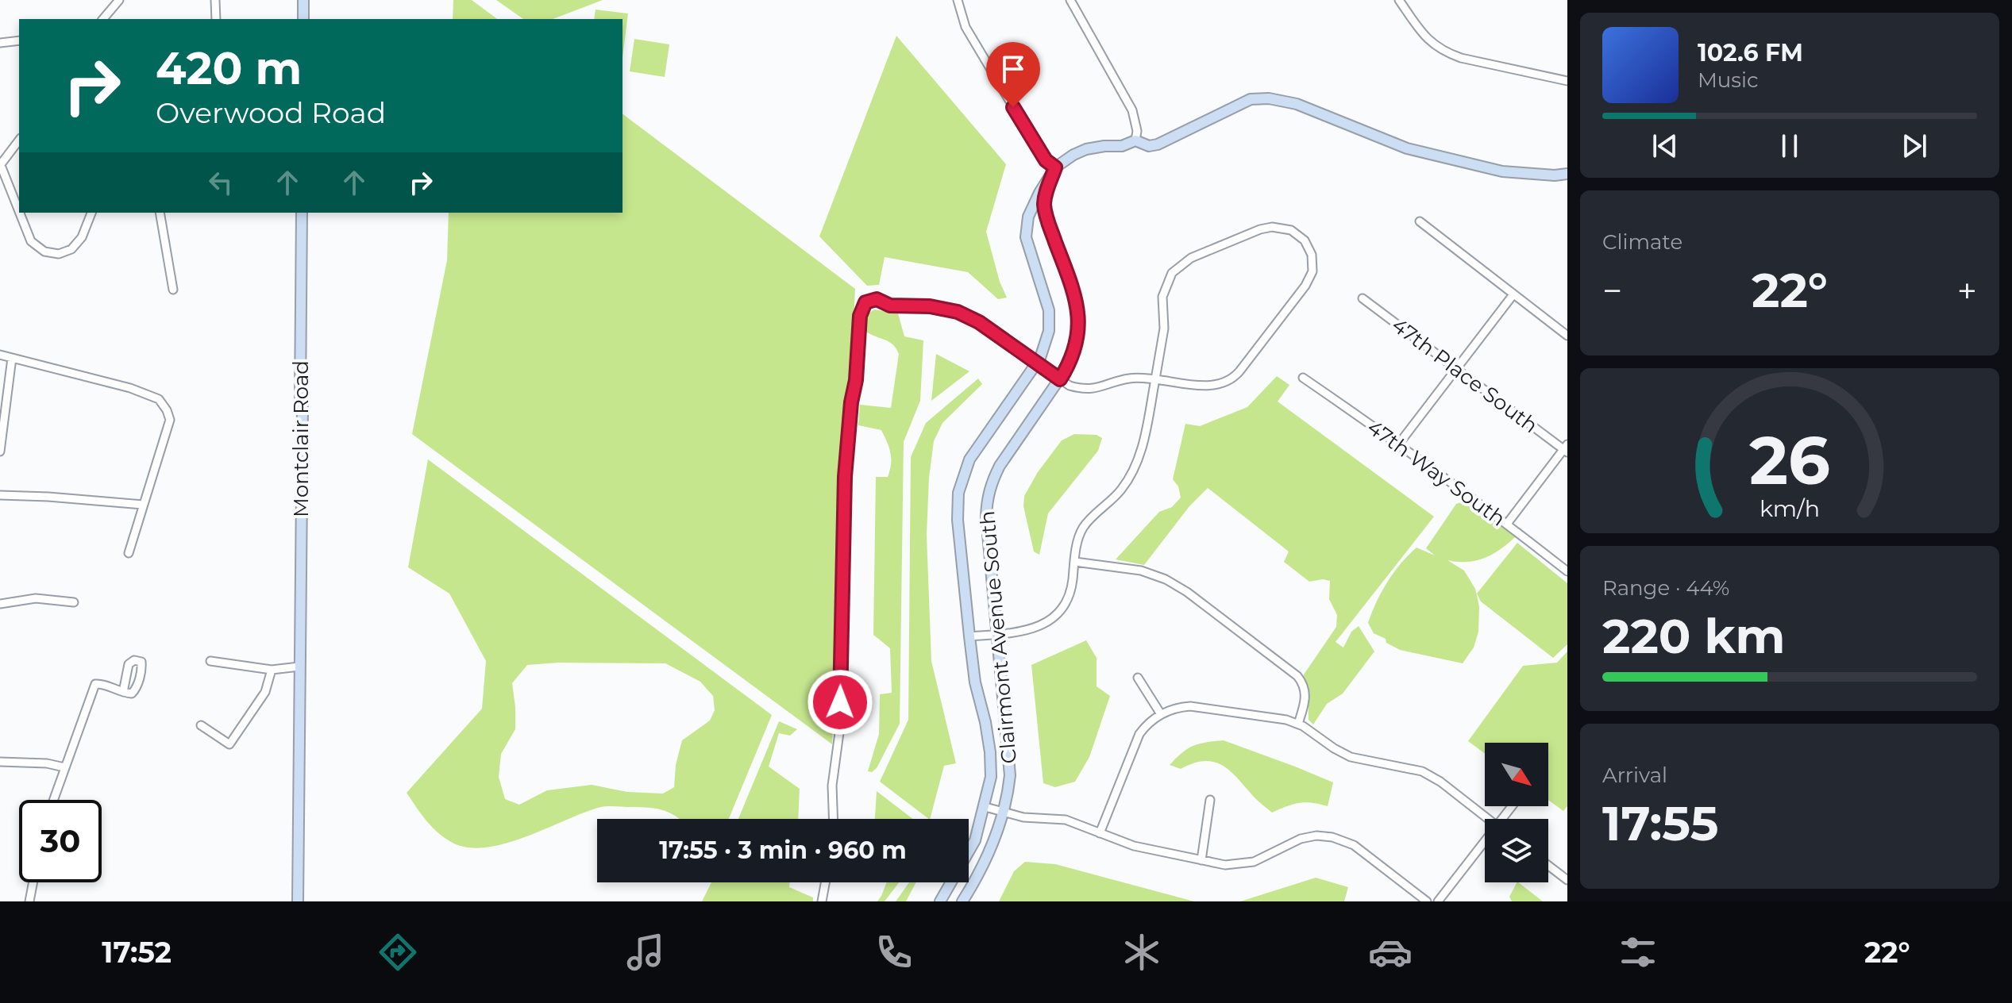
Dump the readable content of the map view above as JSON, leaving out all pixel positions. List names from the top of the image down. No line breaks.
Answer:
{"streets":{"street":["47th Place South","Montclair Road","47th Way South","Clairmont Avenue South"]},"north":"bottom right","page":{"turn":["420 m","Overwood Road"],"song":["102.6 FM","Music"],"tile":["Climate",["Range · 44%","220 km"],["Arrival","17:55"]],"heat":["−","22°","+"],"limit":"30","trip":"17:55 · 3 min · 960 m","tabs":["17:52","22°"],"gauge":["26","km/h"]}}
